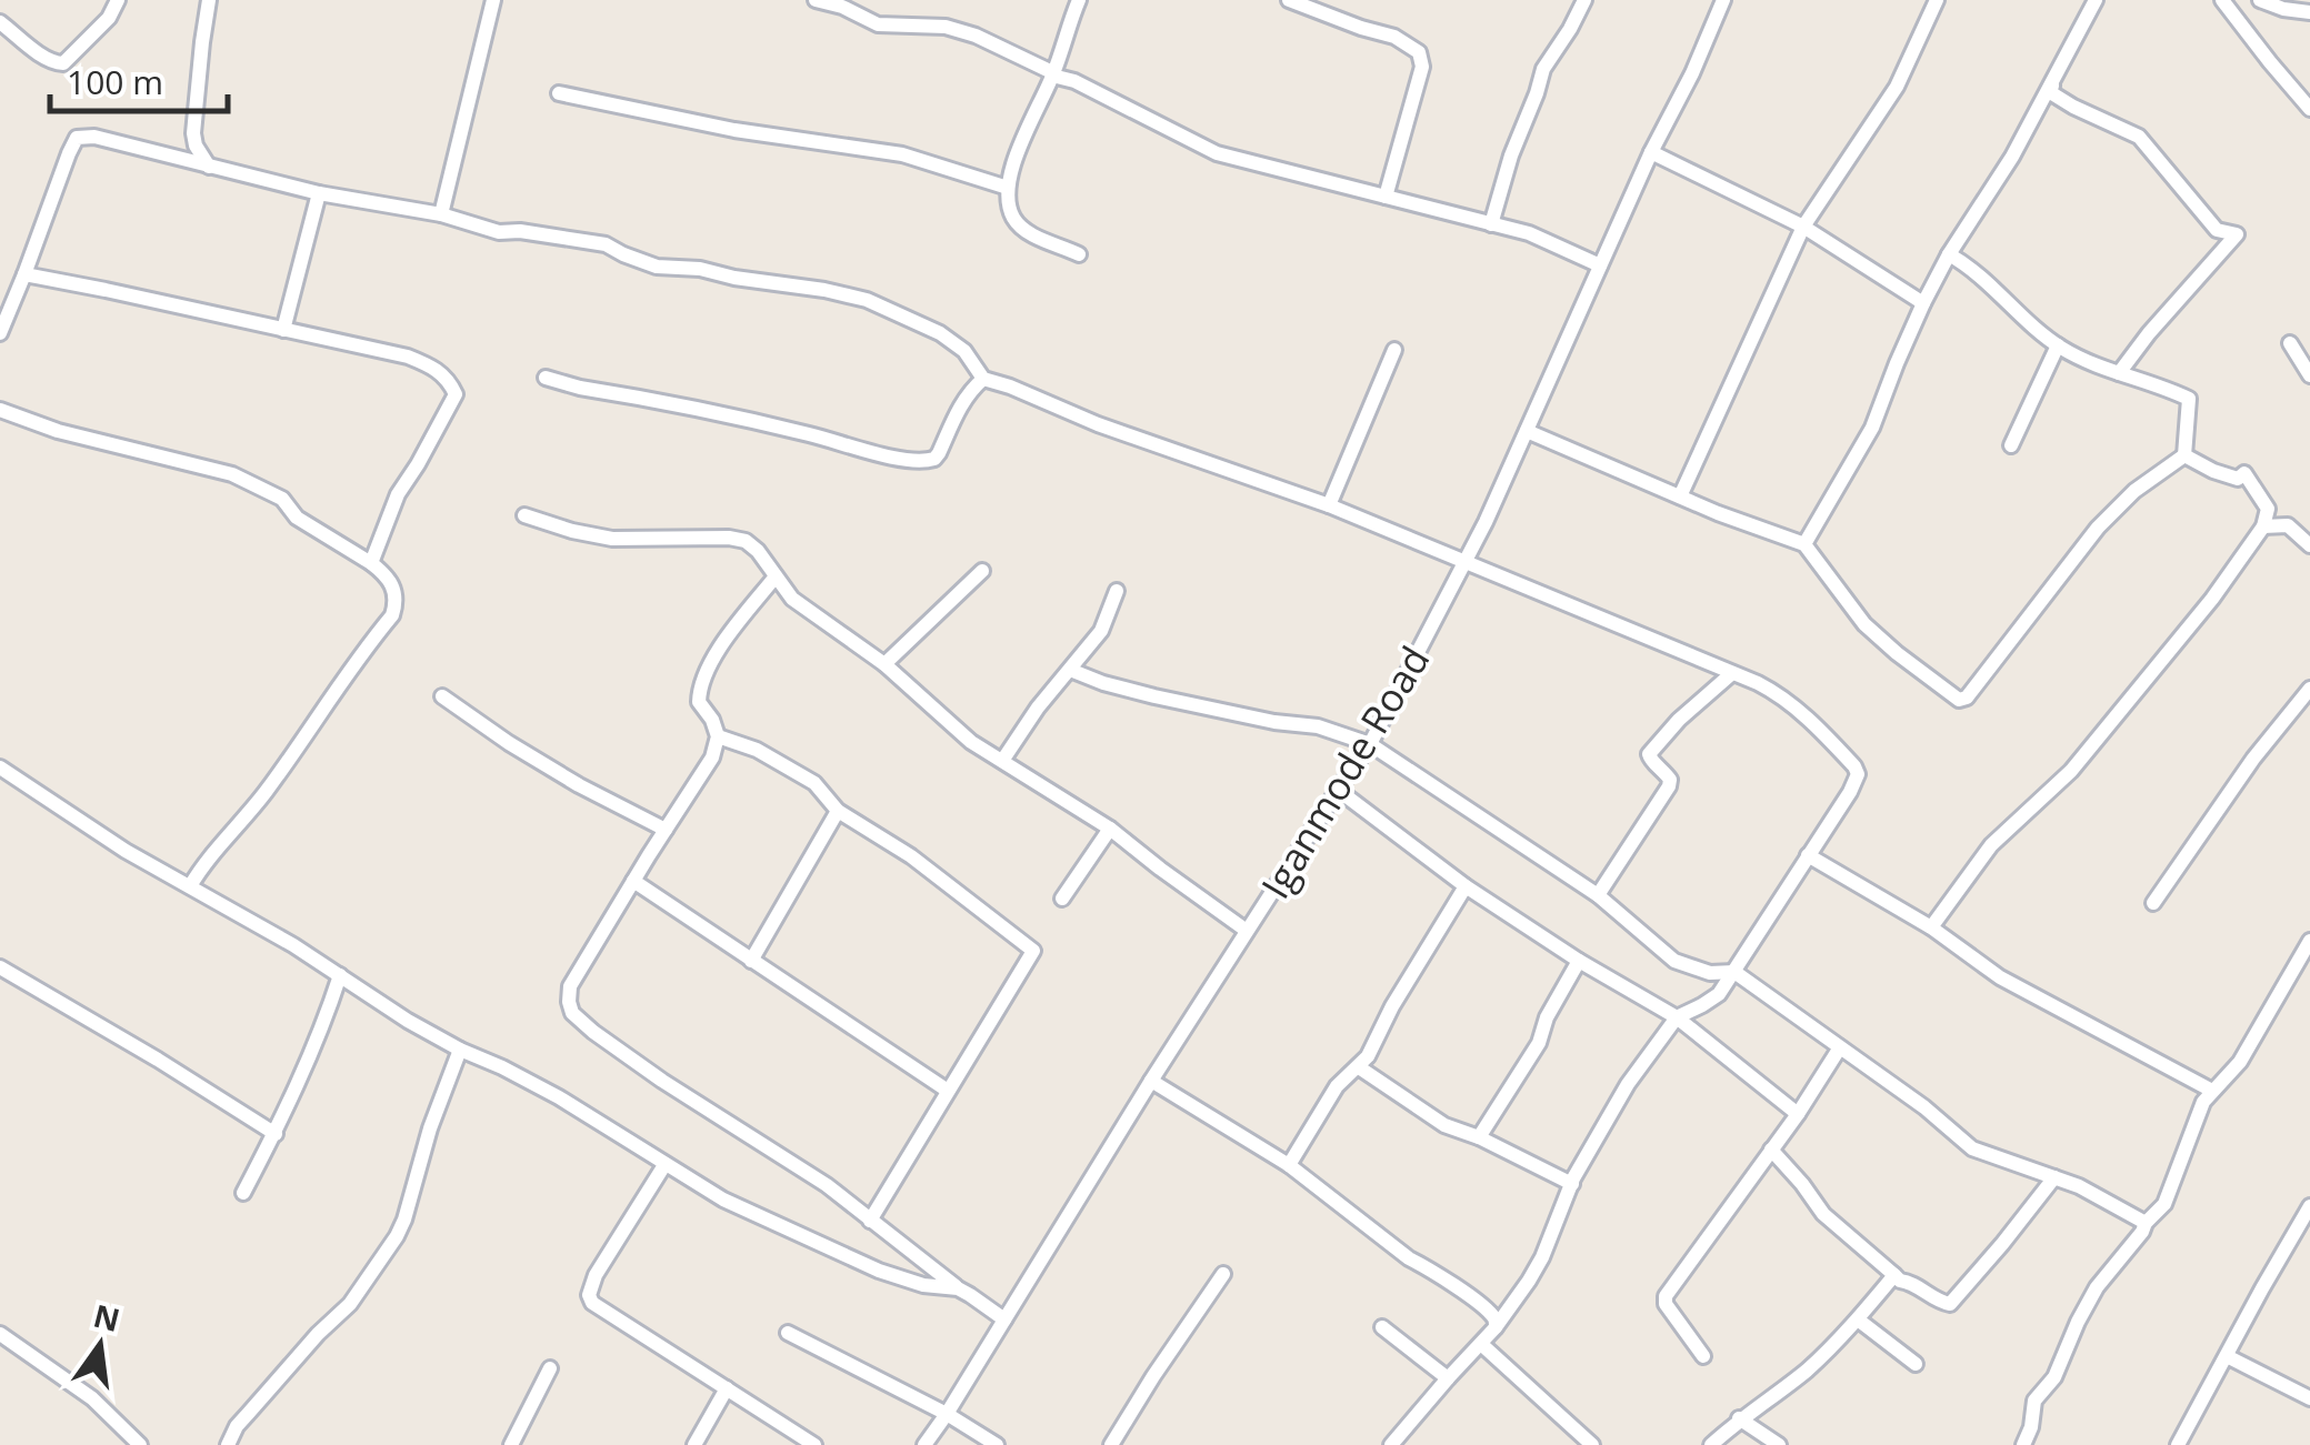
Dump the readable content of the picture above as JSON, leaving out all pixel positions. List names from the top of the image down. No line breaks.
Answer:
{"streets":{"street":["Iganmode Road"]},"scale_bar":"100 m","north":"top"}
